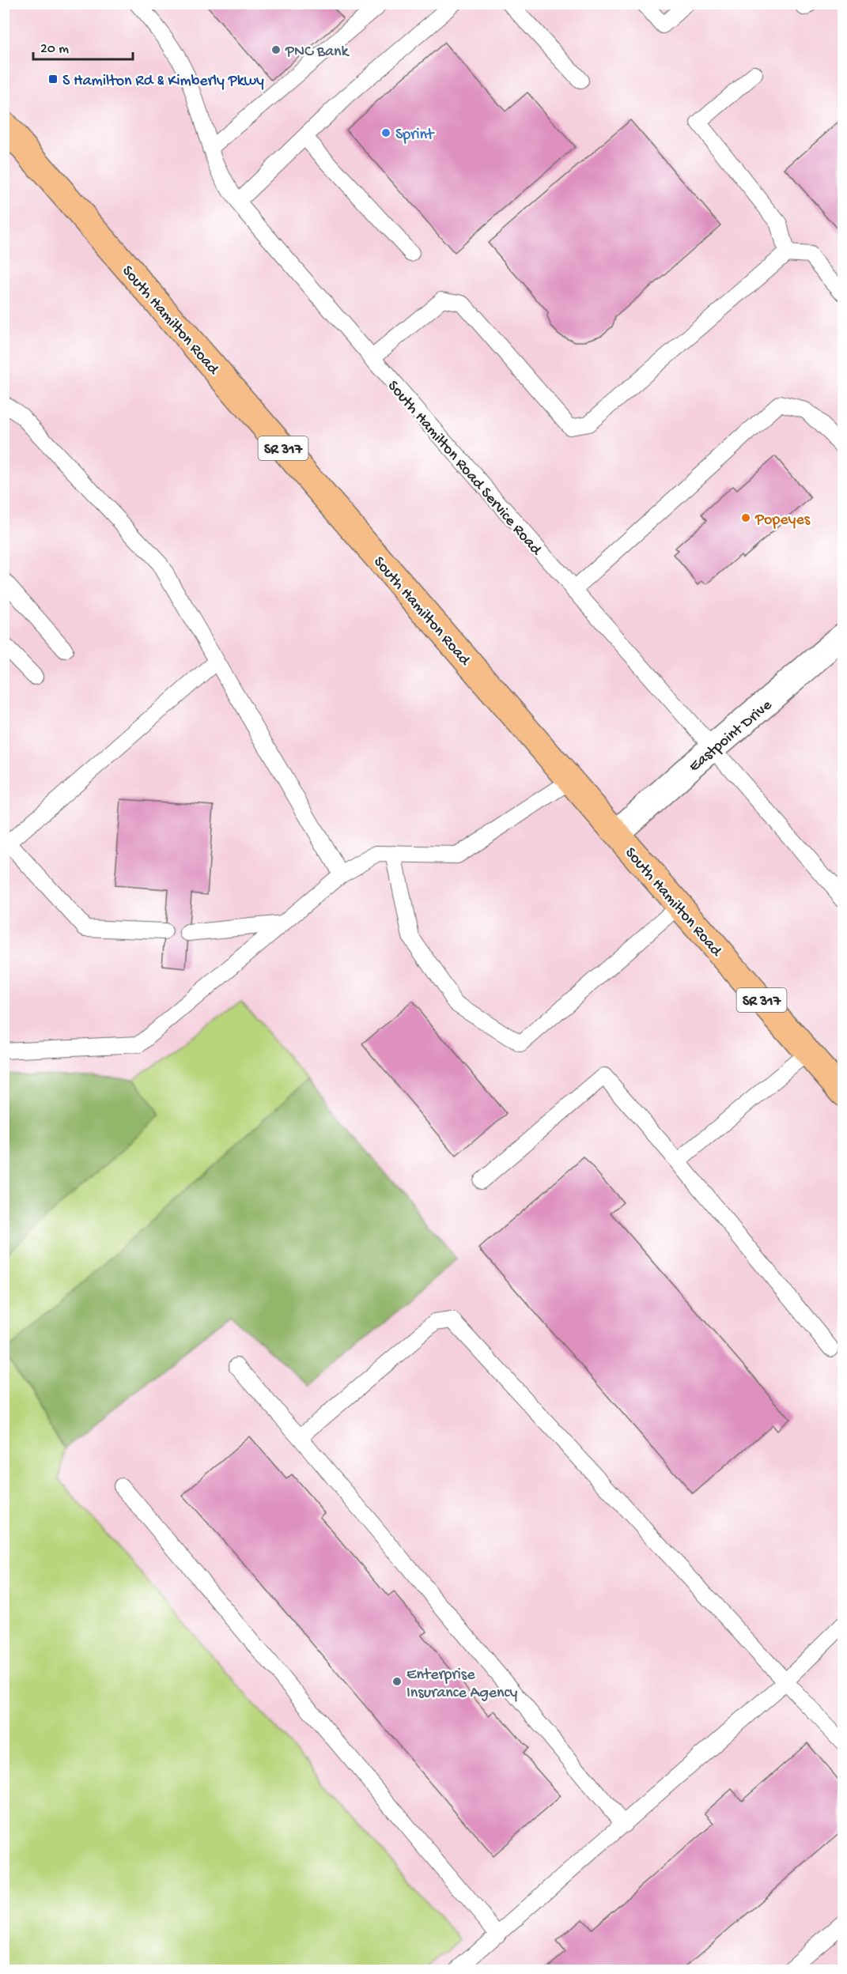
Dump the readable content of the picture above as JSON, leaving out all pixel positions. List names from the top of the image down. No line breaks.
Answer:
{"streets":{"main road":["South Hamilton Road","SR 317"],"street":["Eastpoint Drive"],"lane":["South Hamilton Road Service Road"]},"crossings":[["South Hamilton Road","Eastpoint Drive"],["South Hamilton Road Service Road","Eastpoint Drive"]],"places":{"other":["PNC Bank","Sprint","Popeyes","Enterprise Insurance Agency"],"transit":["S Hamilton Rd & Kimberly Pkwy"]},"scale_bar":"20 m"}
